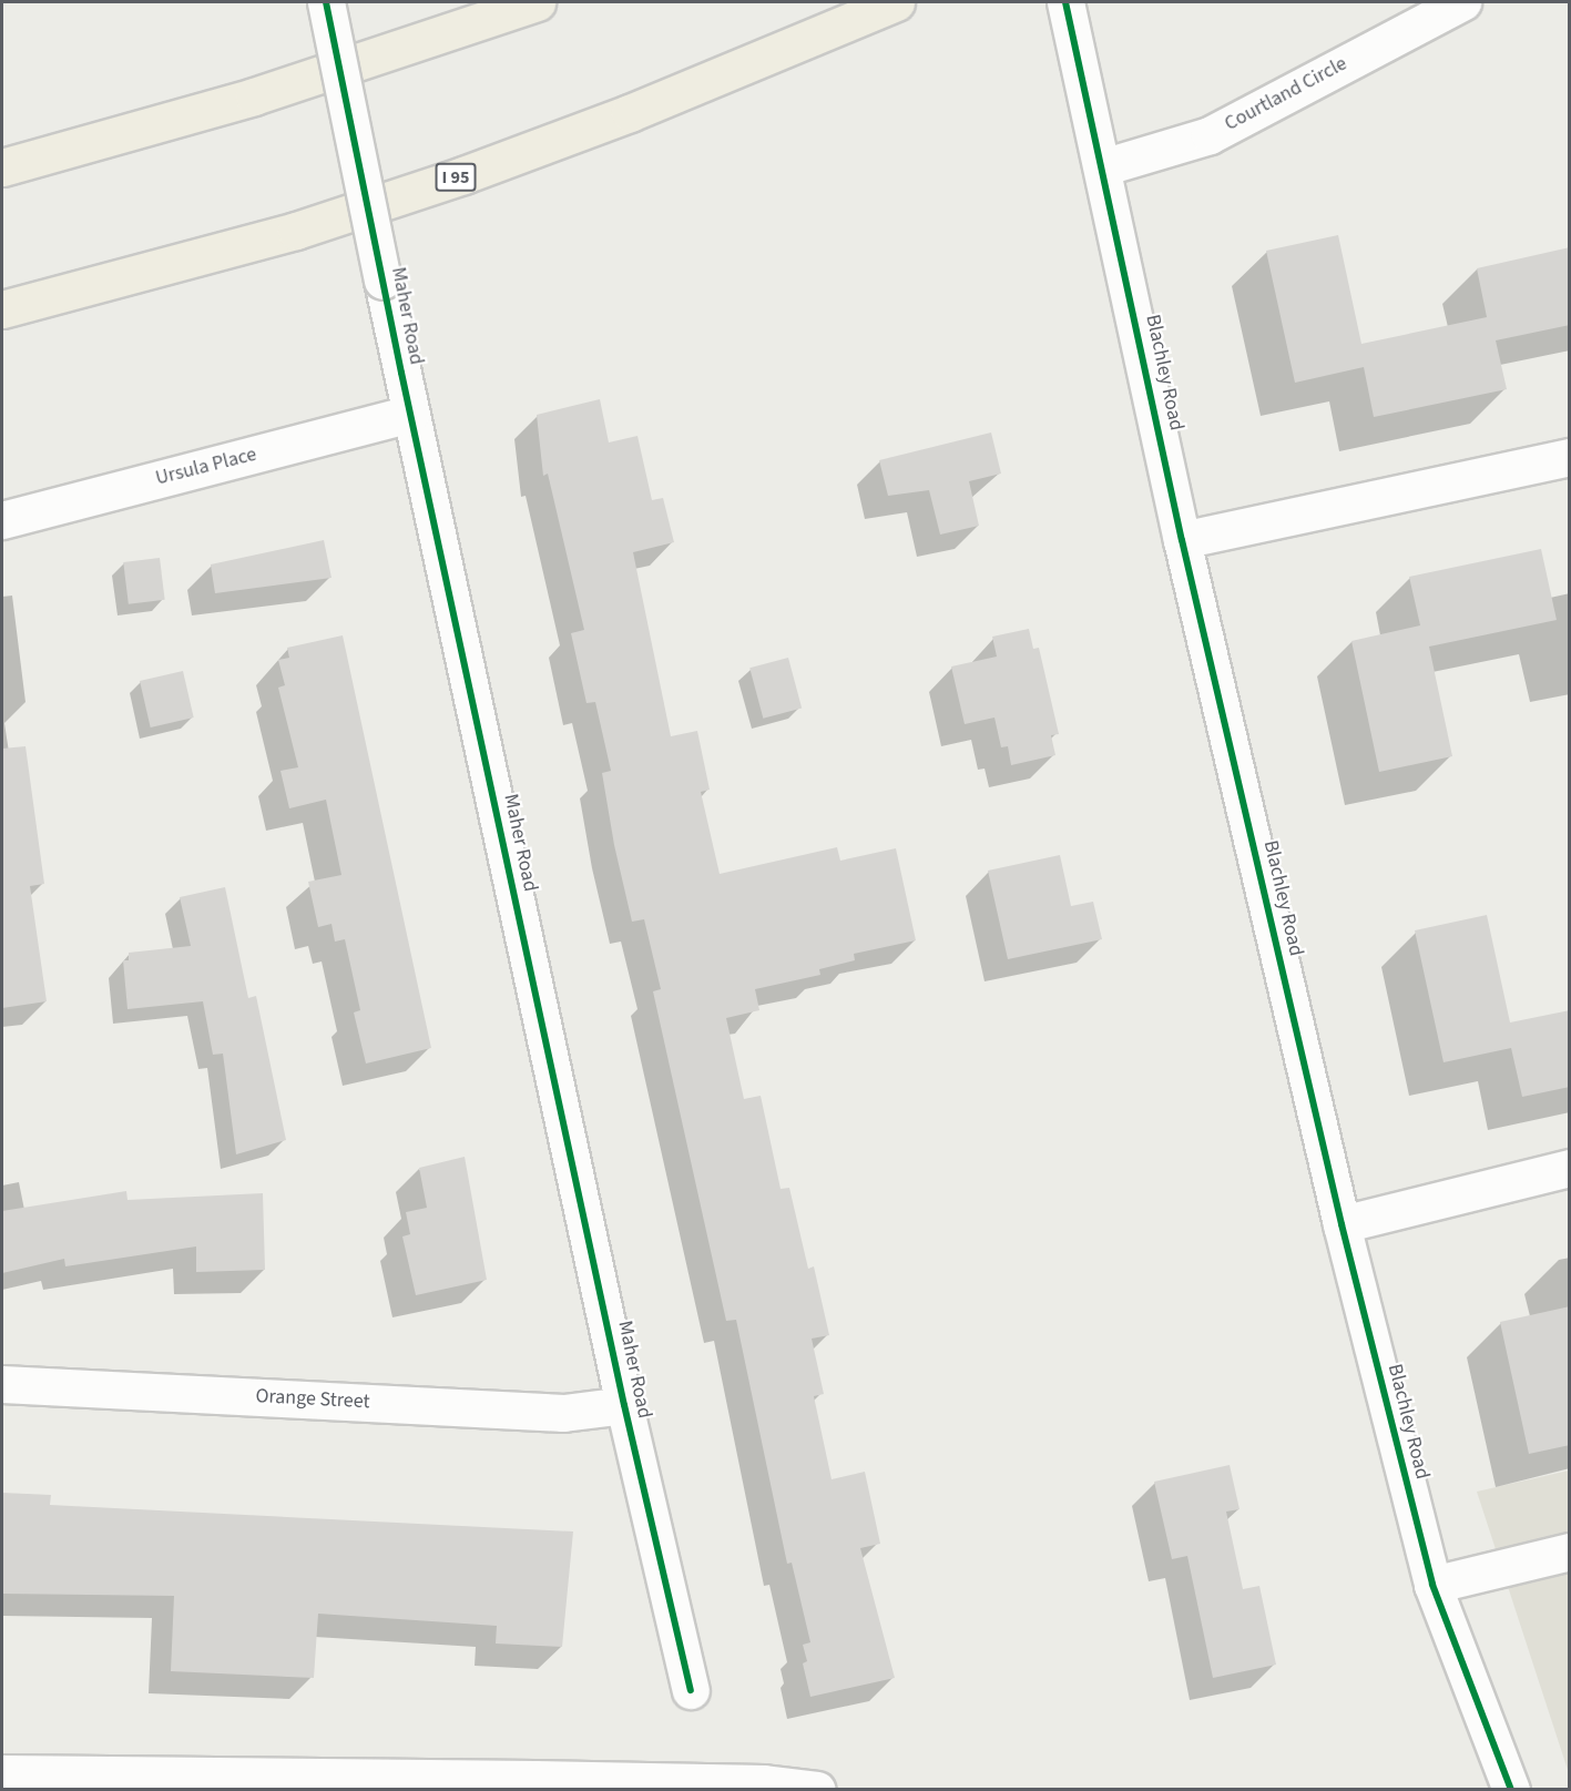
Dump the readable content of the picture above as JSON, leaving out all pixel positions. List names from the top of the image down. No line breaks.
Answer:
{"streets":{"highway":["I 95"],"street":["Courtland Circle","Maher Road","Blachley Road","Ursula Place","Orange Street"]},"crossings":[["Courtland Circle","Blachley Road"],["Maher Road","Ursula Place"],["Maher Road","Orange Street"]]}
